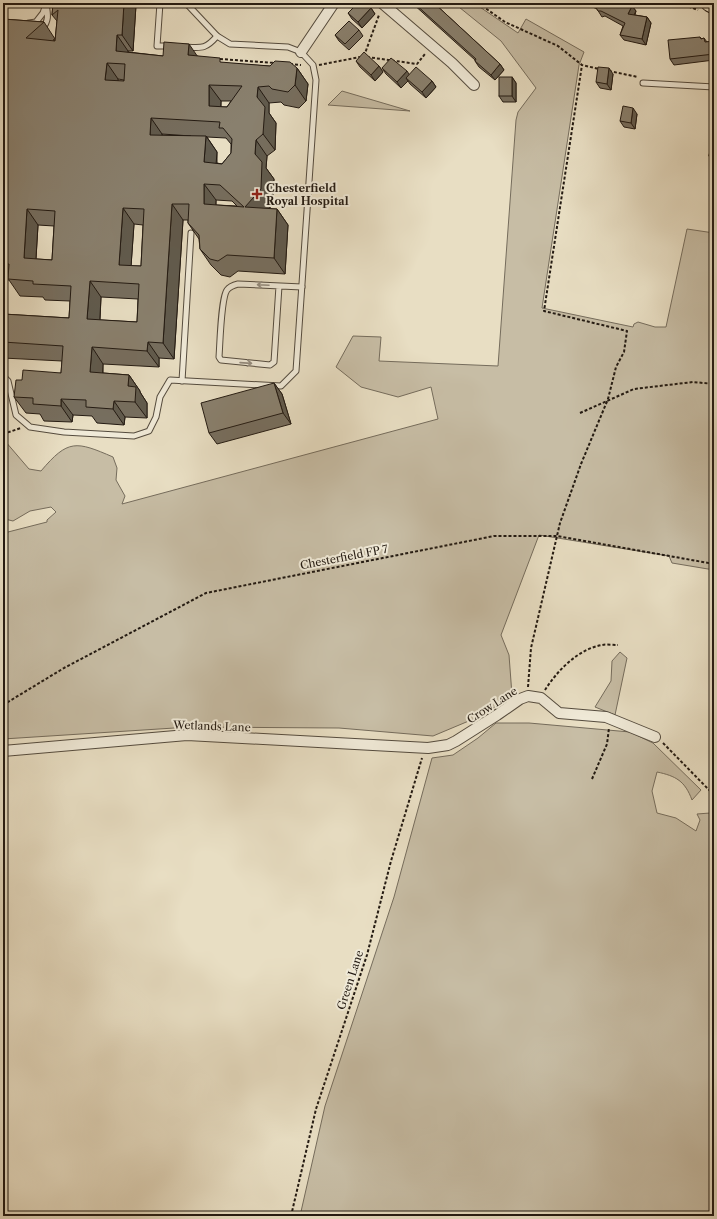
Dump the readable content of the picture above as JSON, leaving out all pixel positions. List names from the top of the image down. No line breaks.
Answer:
{"streets":{"street":["Crow Lane","Wetlands Lane"],"path":["Chesterfield FP 7","Green Lane"]},"crossings":[["Crow Lane","Wetlands Lane"],["Crow Lane","Green Lane"],["Wetlands Lane","Green Lane"]],"places":{"health":["Chesterfield Royal Hospital"]}}
